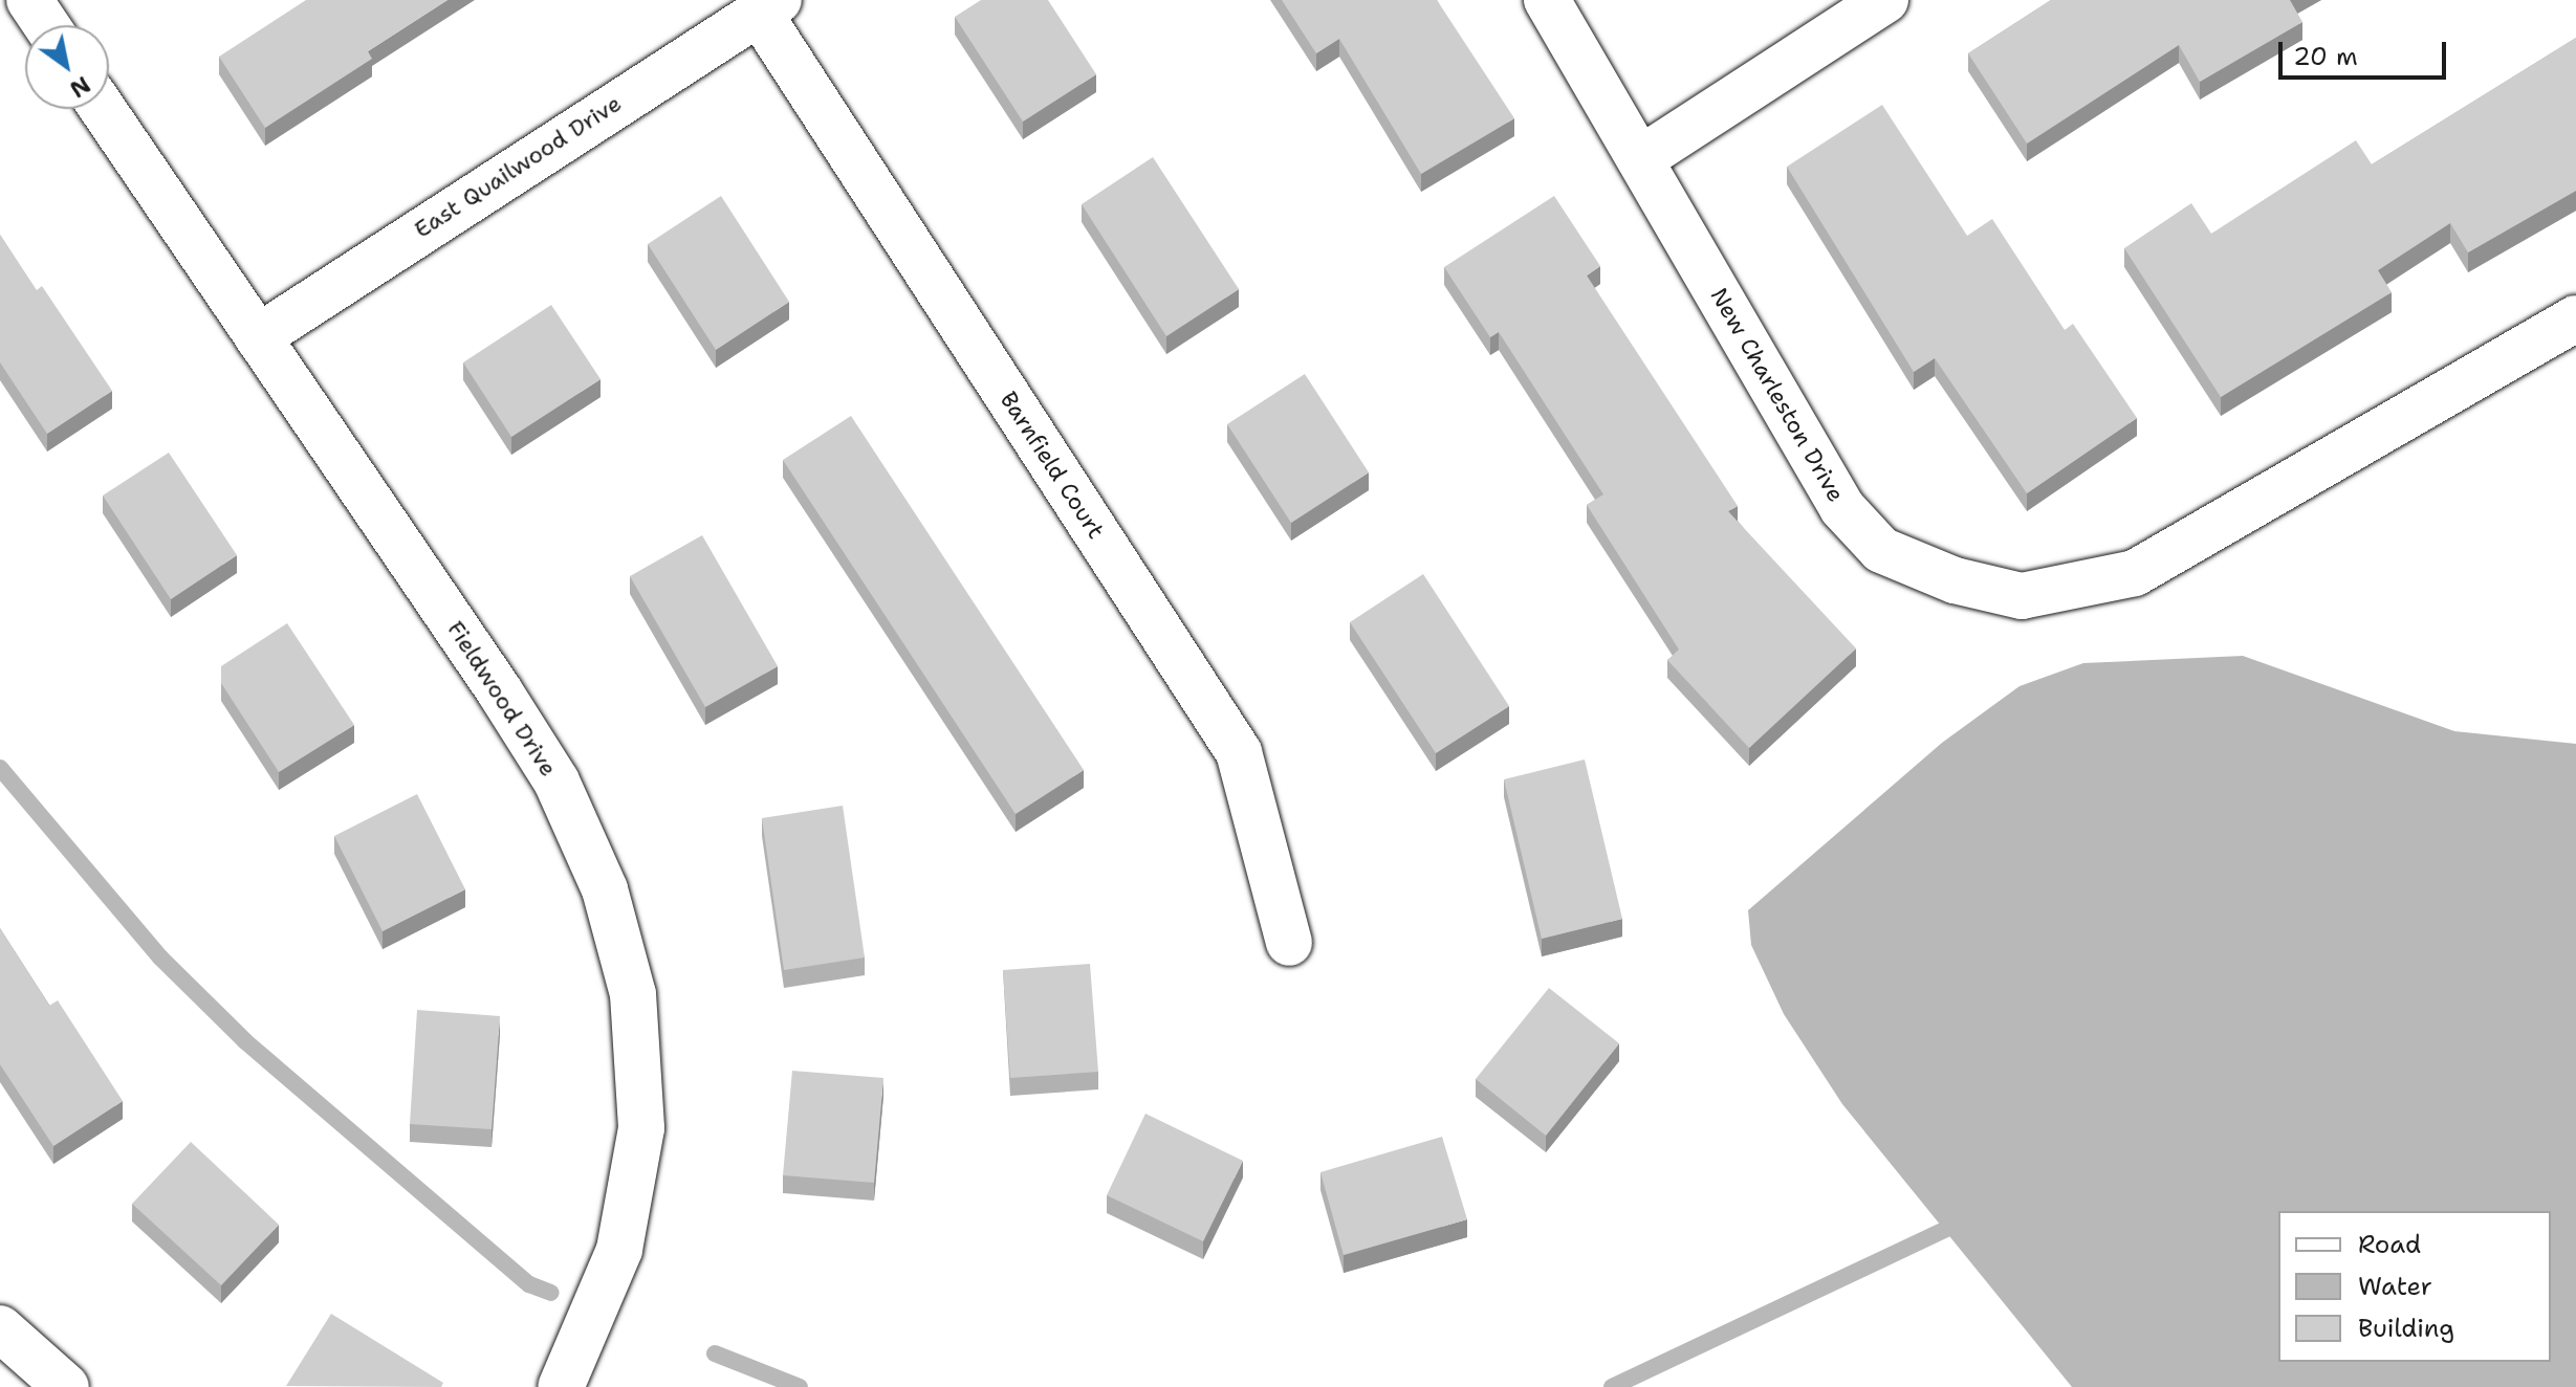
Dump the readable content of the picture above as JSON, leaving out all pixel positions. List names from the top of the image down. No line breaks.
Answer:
{"streets":{"street":["East Quailwood Drive","New Charleston Drive","Barnfield Court","Fieldwood Drive"]},"crossings":[["East Quailwood Drive","Barnfield Court"],["East Quailwood Drive","Fieldwood Drive"]],"legend":["Road","Water","Building"],"scale_bar":"20 m","north":"bottom right"}
